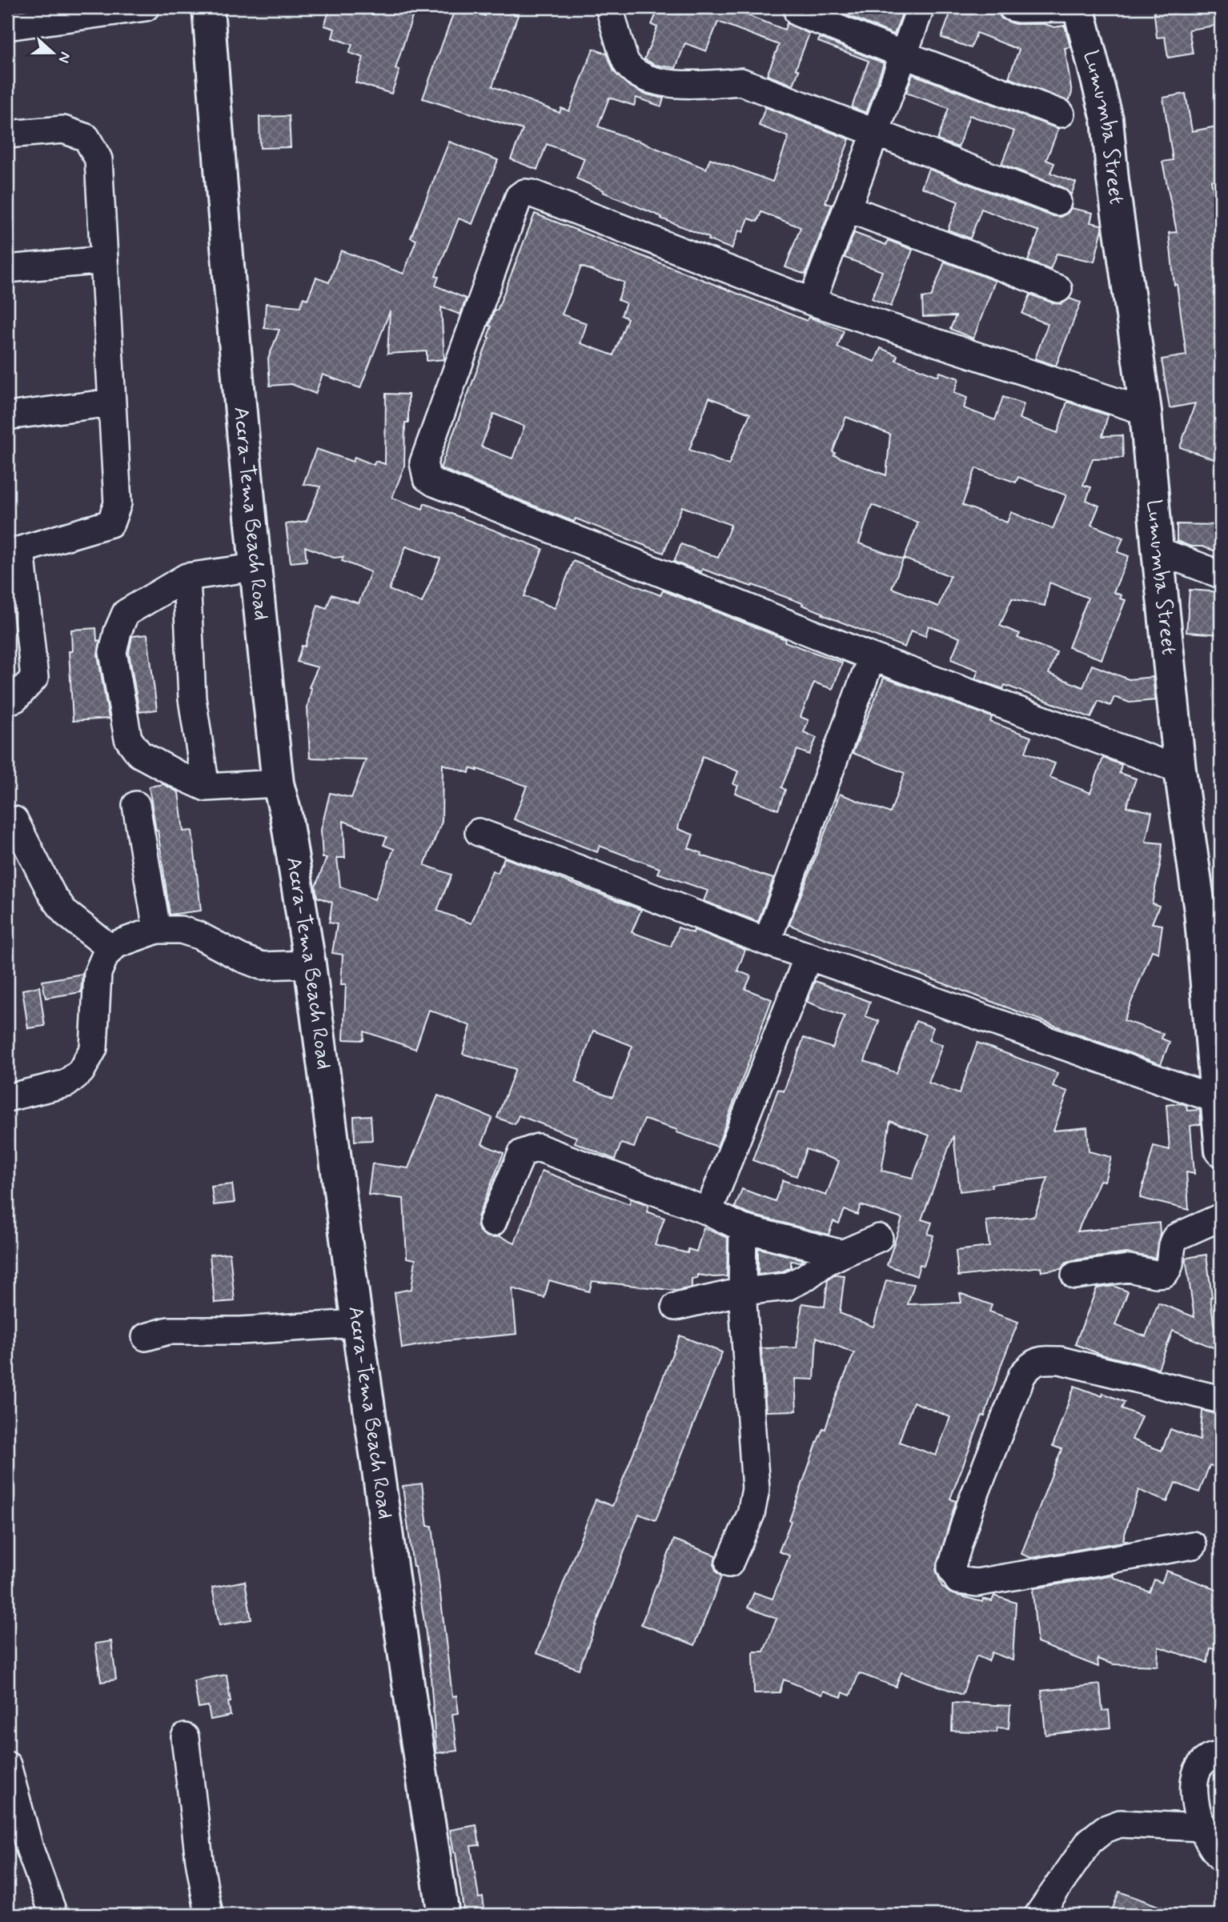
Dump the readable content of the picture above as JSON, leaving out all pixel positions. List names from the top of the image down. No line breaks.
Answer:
{"streets":{"main road":["Lumumba Street","Accra-Tema Beach Road"]},"north":"right"}
